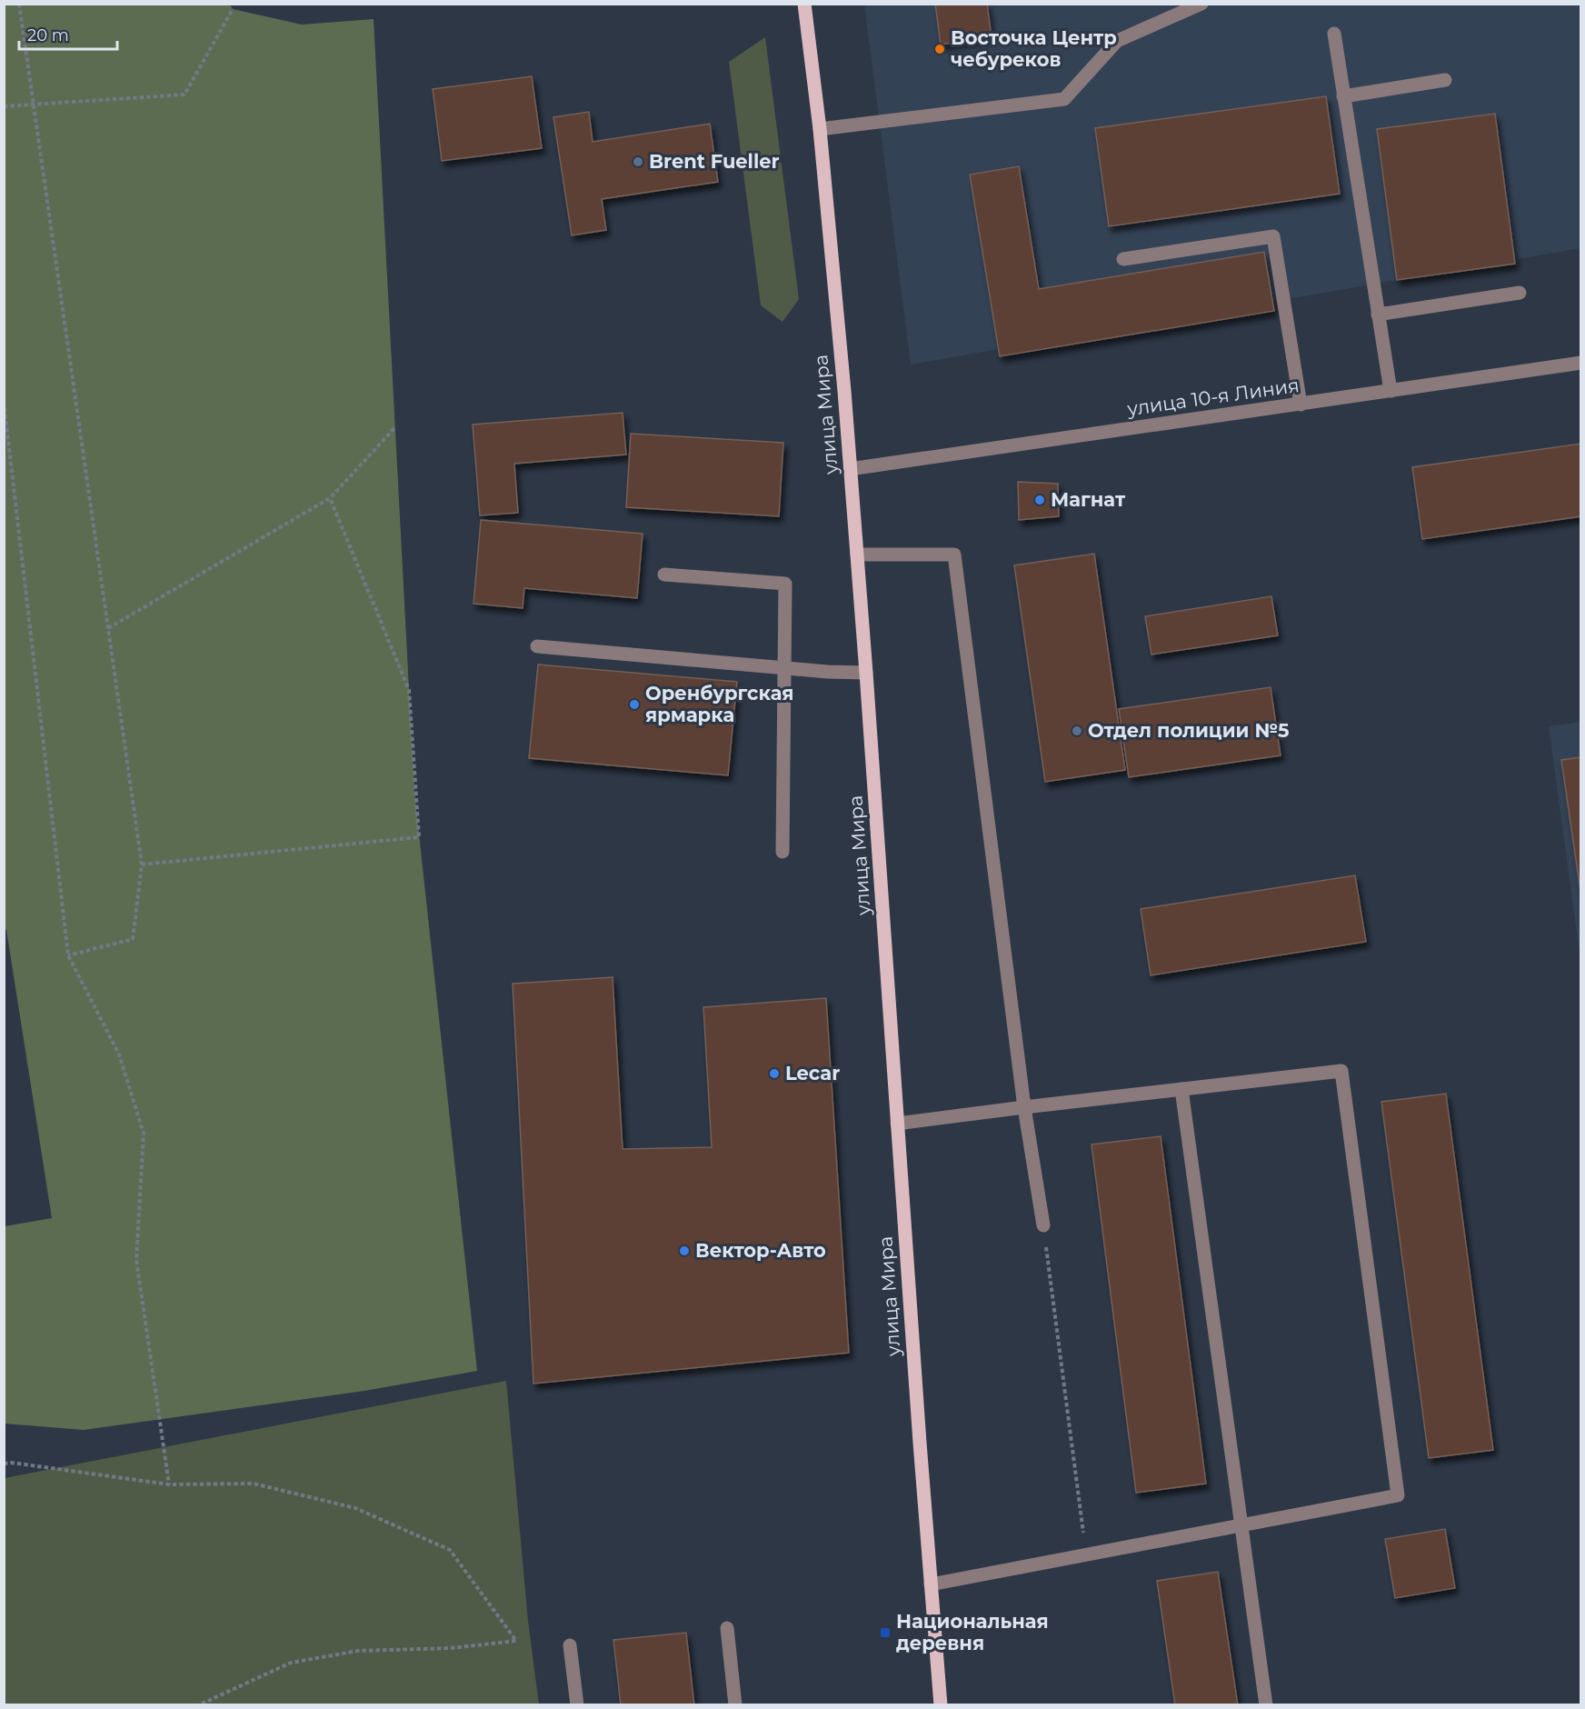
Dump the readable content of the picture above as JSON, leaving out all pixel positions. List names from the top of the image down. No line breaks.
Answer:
{"streets":{"main road":["улица Мира"],"street":["улица 10-я Линия"]},"crossings":[["улица 10-я Линия","улица Мира"]],"places":{"other":["Восточка Центр чебуреков","Brent Fueller","Магнат","Оренбургская ярмарка","Отдел полиции №5","Lecar","Вектор-Авто"],"transit":["Национальная деревня"]},"scale_bar":"20 m"}
